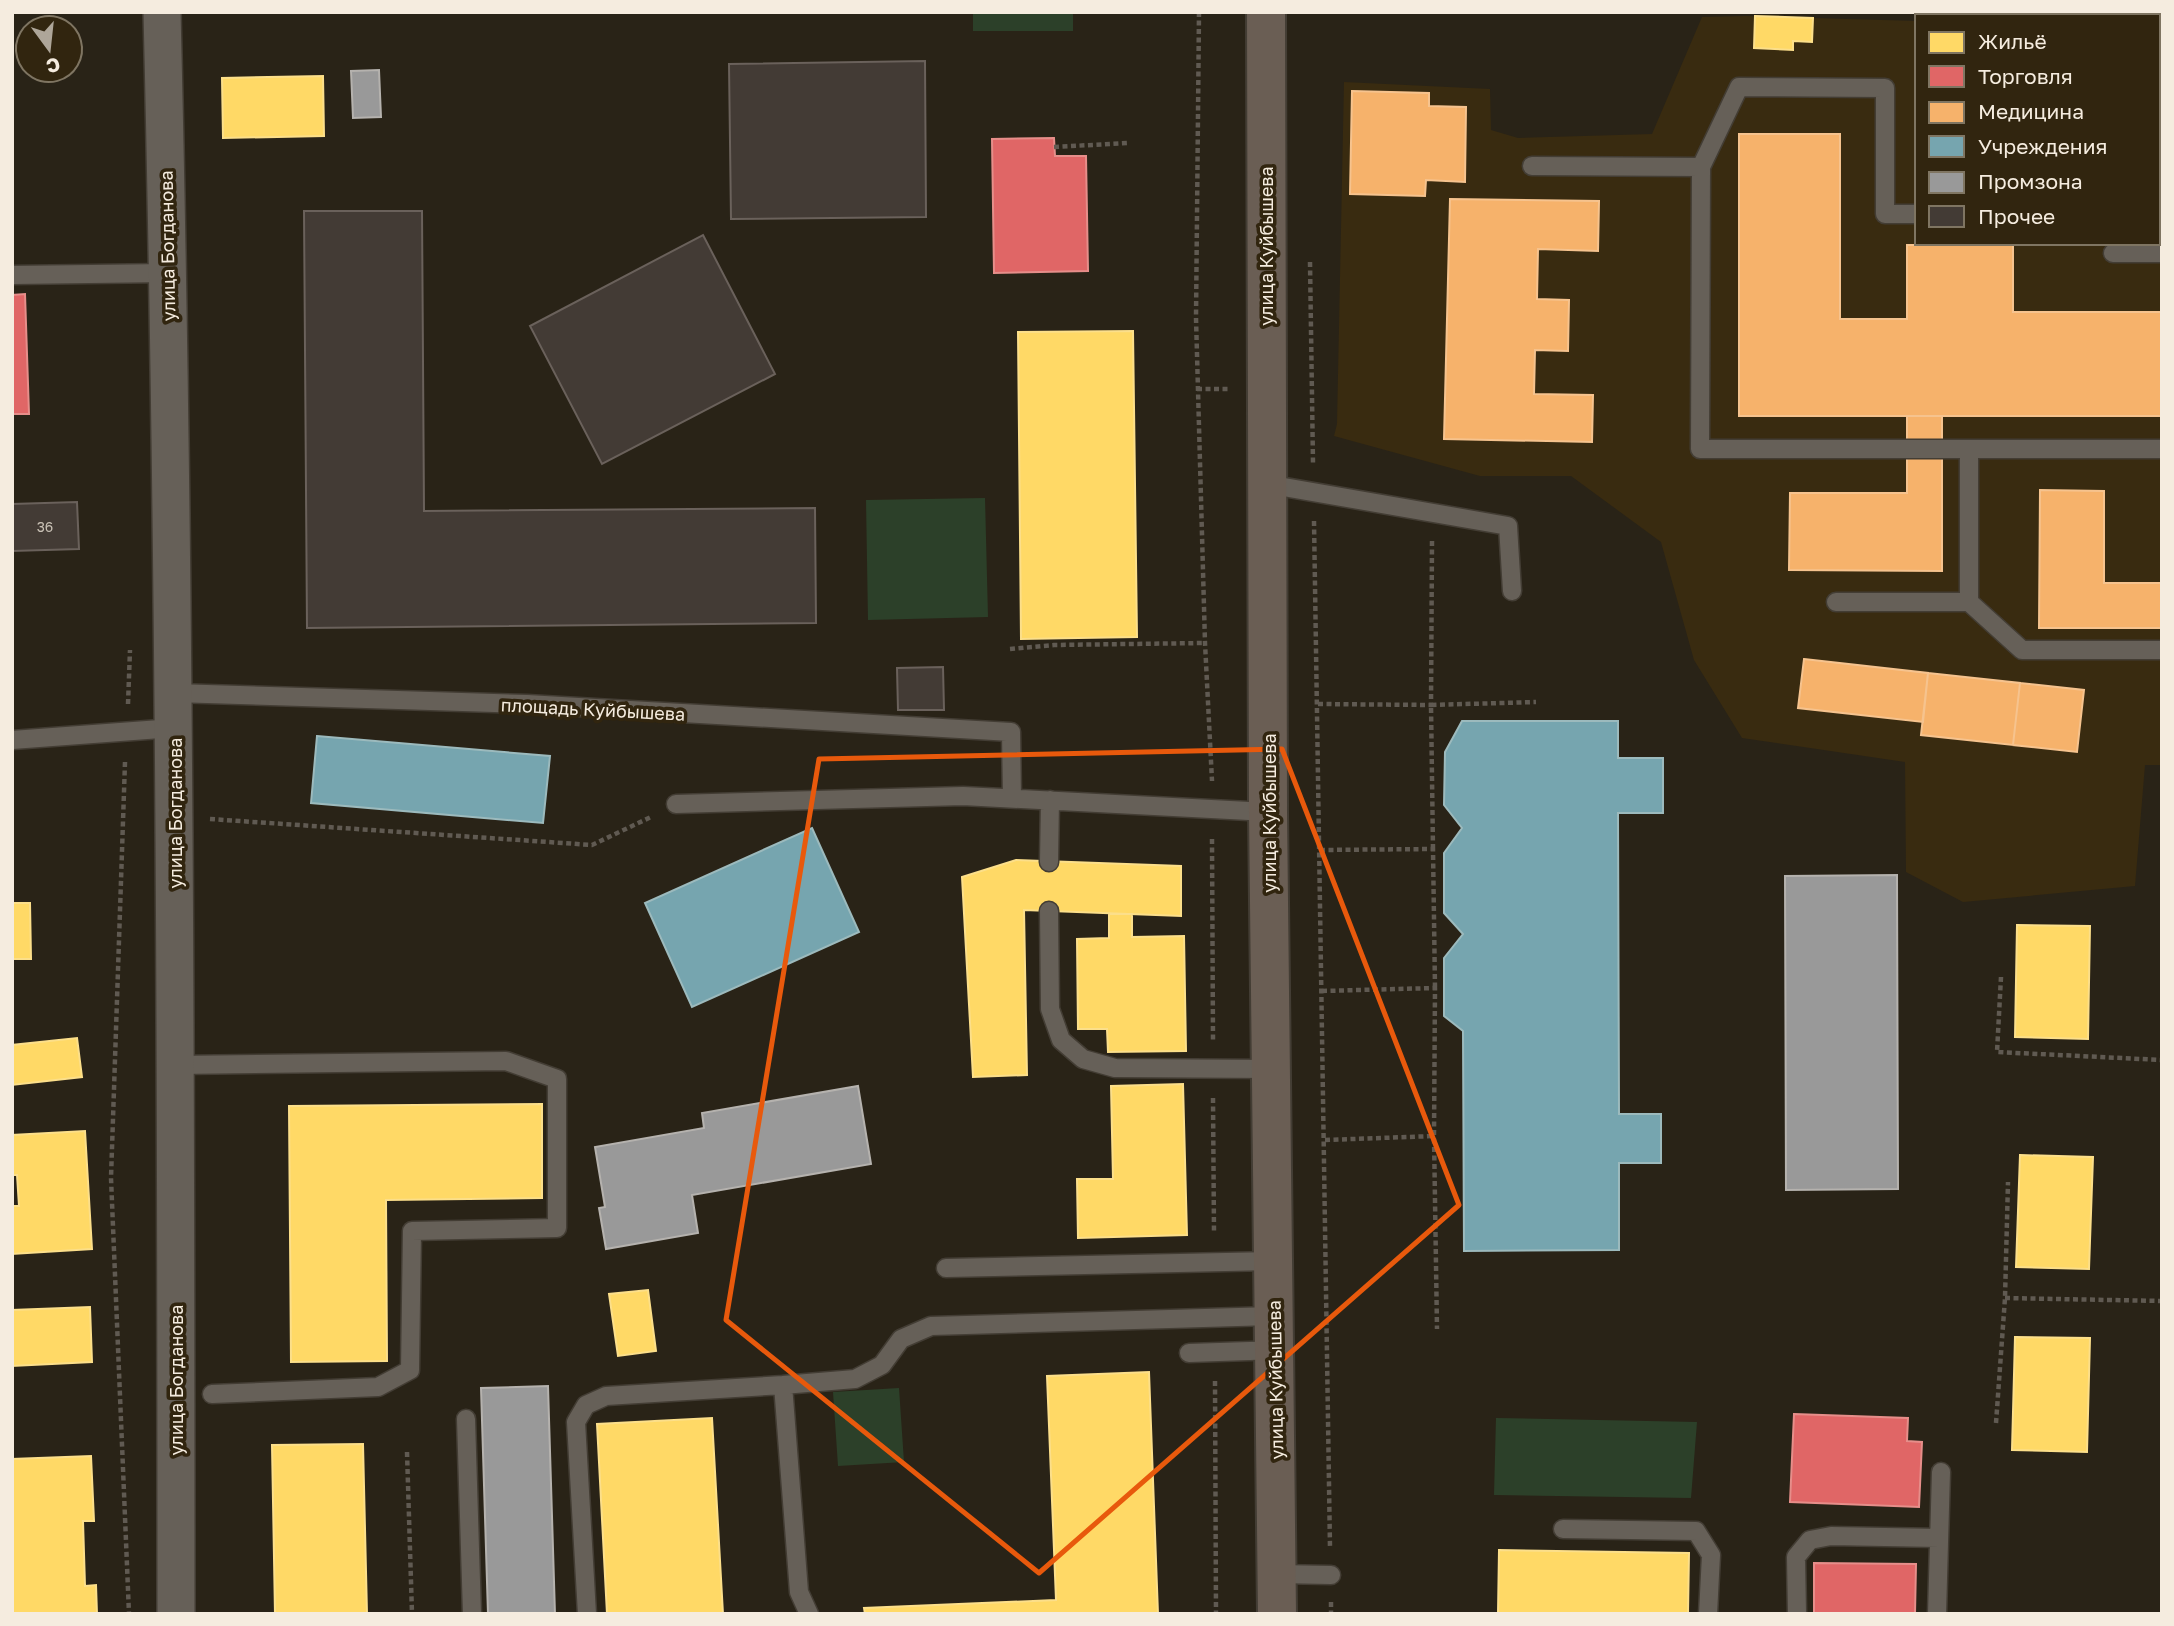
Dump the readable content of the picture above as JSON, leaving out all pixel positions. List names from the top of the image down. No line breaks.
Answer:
{"streets":{"main road":["улица Куйбышева"],"street":["улица Богданова"],"lane":["площадь Куйбышева"]},"crossings":[["улица Богданова","площадь Куйбышева"]],"house_numbers":["36"],"legend":["Жильё","Торговля","Медицина","Учреждения","Промзона","Прочее"],"north":"bottom"}
